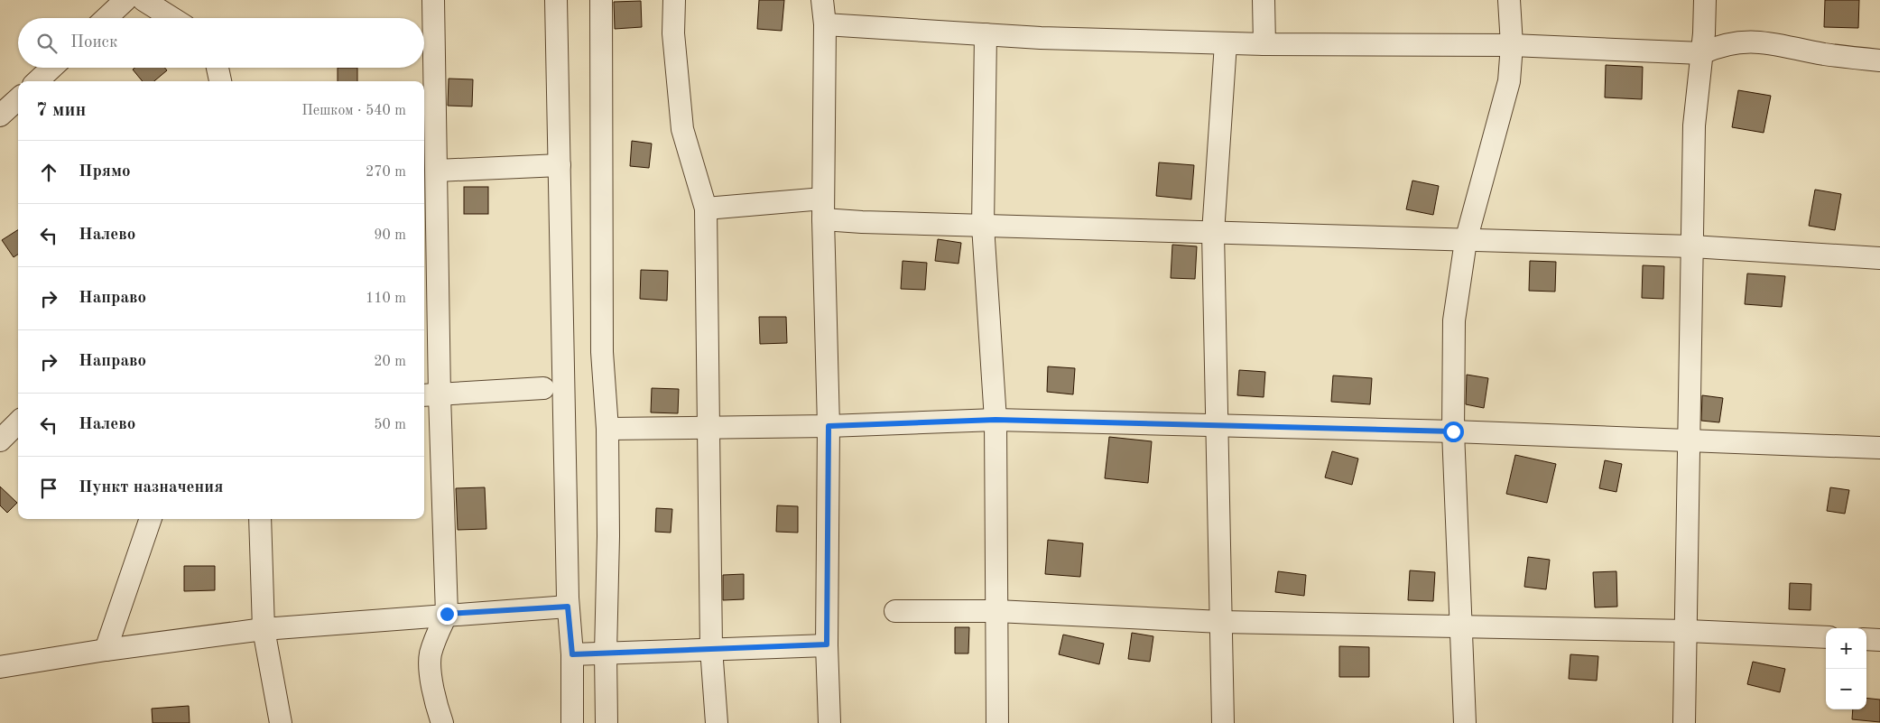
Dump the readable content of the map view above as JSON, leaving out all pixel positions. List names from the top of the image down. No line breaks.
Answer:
{"page":{"search":"Поиск","heading":["7 мин","Пешком · 540 m"],"list":[["Прямо","270 m"],["Налево","90 m"],["Направо","110 m"],["Направо","20 m"],["Налево","50 m"],"Пункт назначения"],"map_buttons":["+","−"]}}
